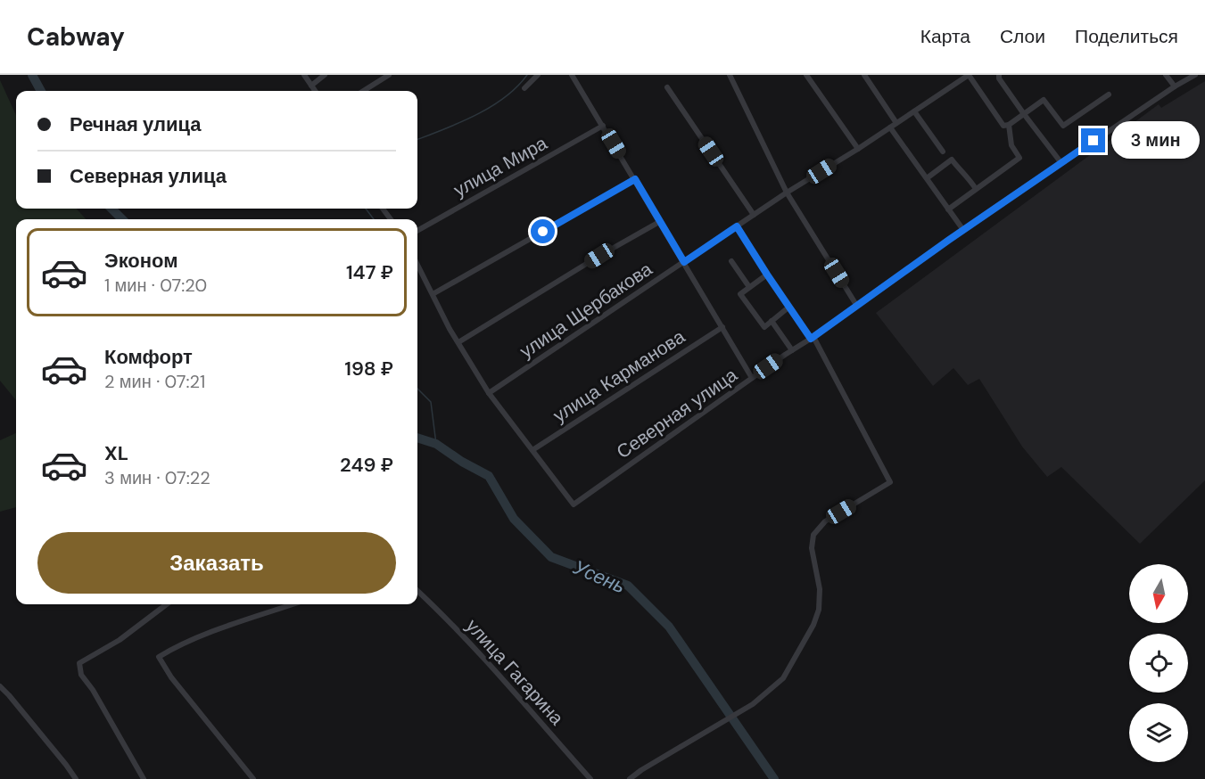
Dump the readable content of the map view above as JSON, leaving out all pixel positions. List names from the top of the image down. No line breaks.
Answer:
{"streets":{"street":["улица Мира","улица Щербакова","улица Карманова","Северная улица","улица Гагарина"]},"crossings":[["улица Карманова","Северная улица"]],"water":["Усень"],"north":"bottom","page":{"header":"Cabway","nav":["Карта","Слои","Поделиться"],"banner":["Речная улица","Северная улица"],"bubble":"3 мин","list":[{"name":"Эконом","note":"1 мин · 07:20","value":"147 ₽"},{"name":"Комфорт","note":"2 мин · 07:21","value":"198 ₽"},{"name":"XL","note":"3 мин · 07:22","value":"249 ₽"}],"buttons":"Заказать"}}
